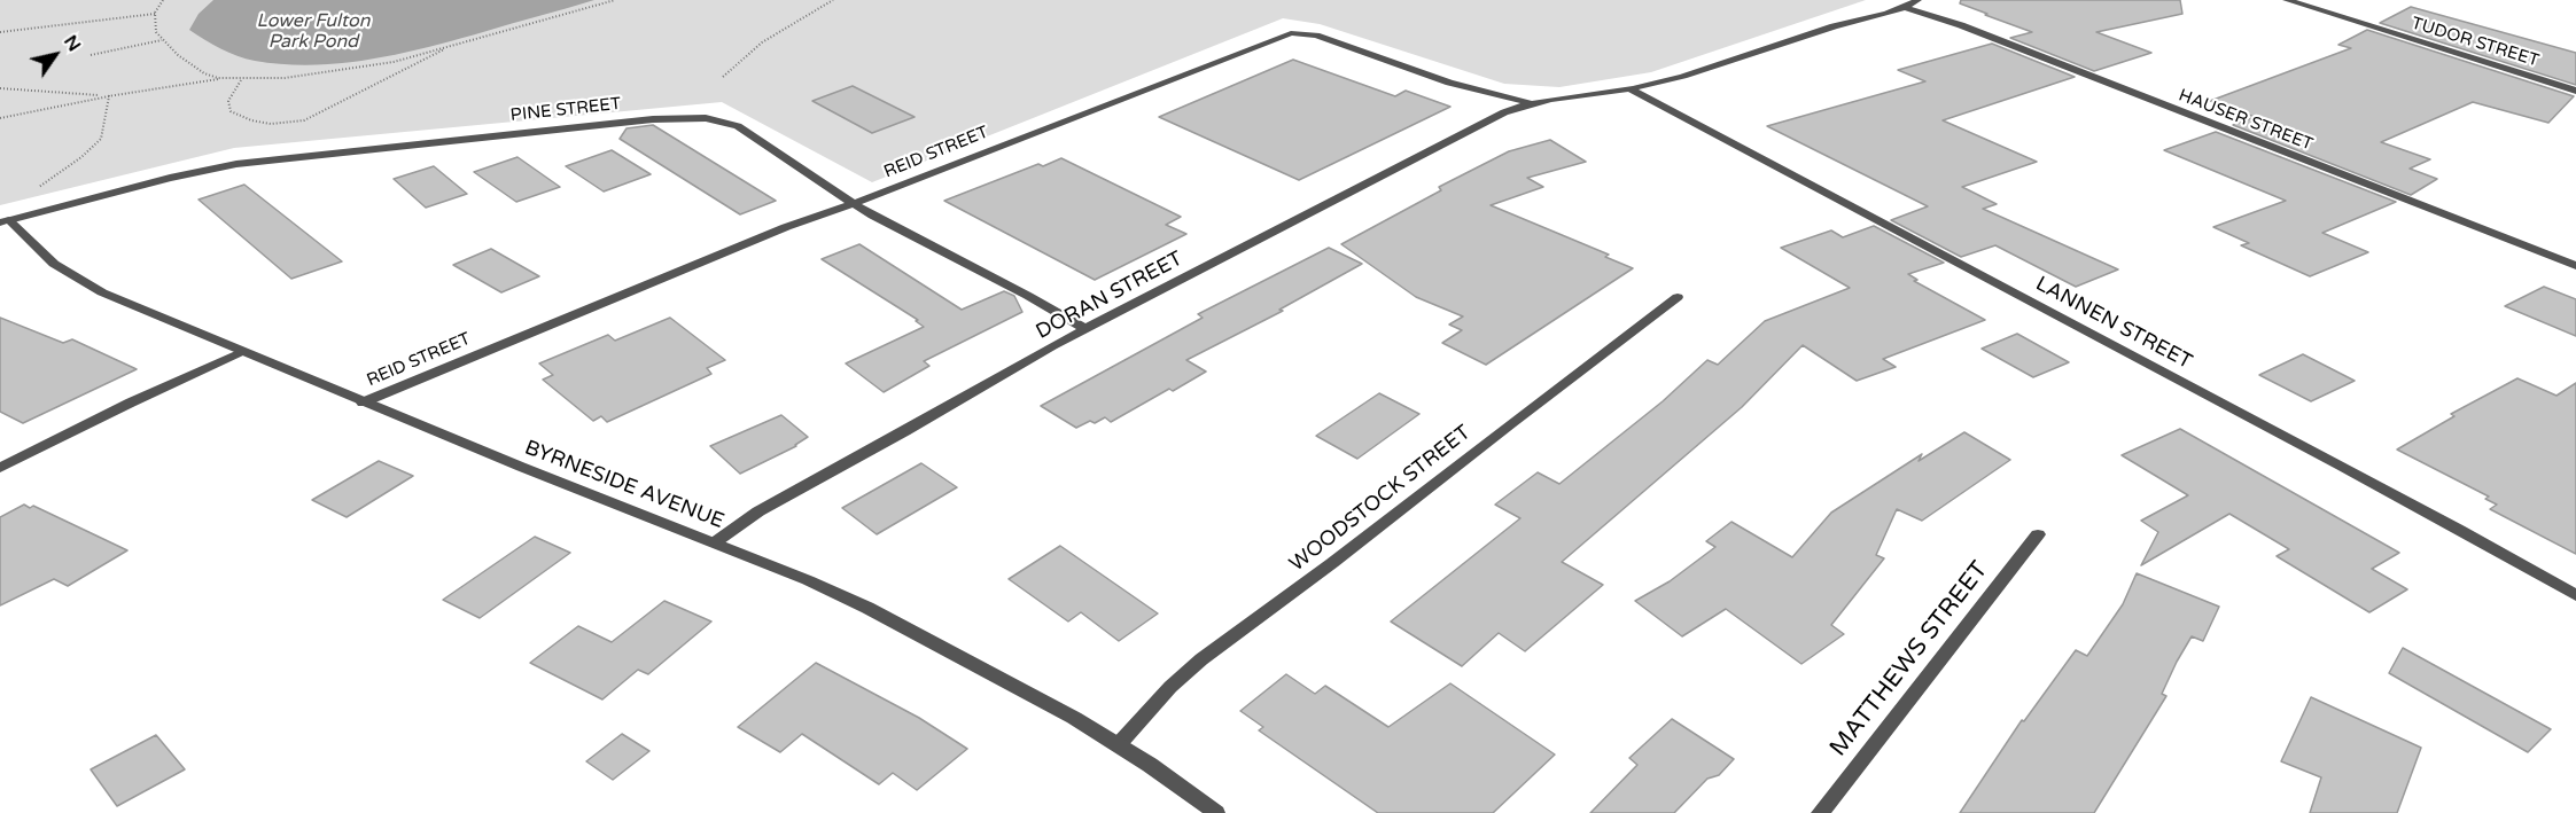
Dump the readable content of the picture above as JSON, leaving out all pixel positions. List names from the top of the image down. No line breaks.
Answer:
{"streets":{"street":["TUDOR STREET","PINE STREET","HAUSER STREET","REID STREET","DORAN STREET","LANNEN STREET","BYRNESIDE AVENUE","WOODSTOCK STREET","MATTHEWS STREET"]},"crossings":[["PINE STREET","REID STREET"],["PINE STREET","DORAN STREET"],["PINE STREET","BYRNESIDE AVENUE"],["REID STREET","DORAN STREET"],["REID STREET","BYRNESIDE AVENUE"],["DORAN STREET","BYRNESIDE AVENUE"],["BYRNESIDE AVENUE","WOODSTOCK STREET"]],"water":["Lower Fulton Park Pond"],"north":"top right"}
